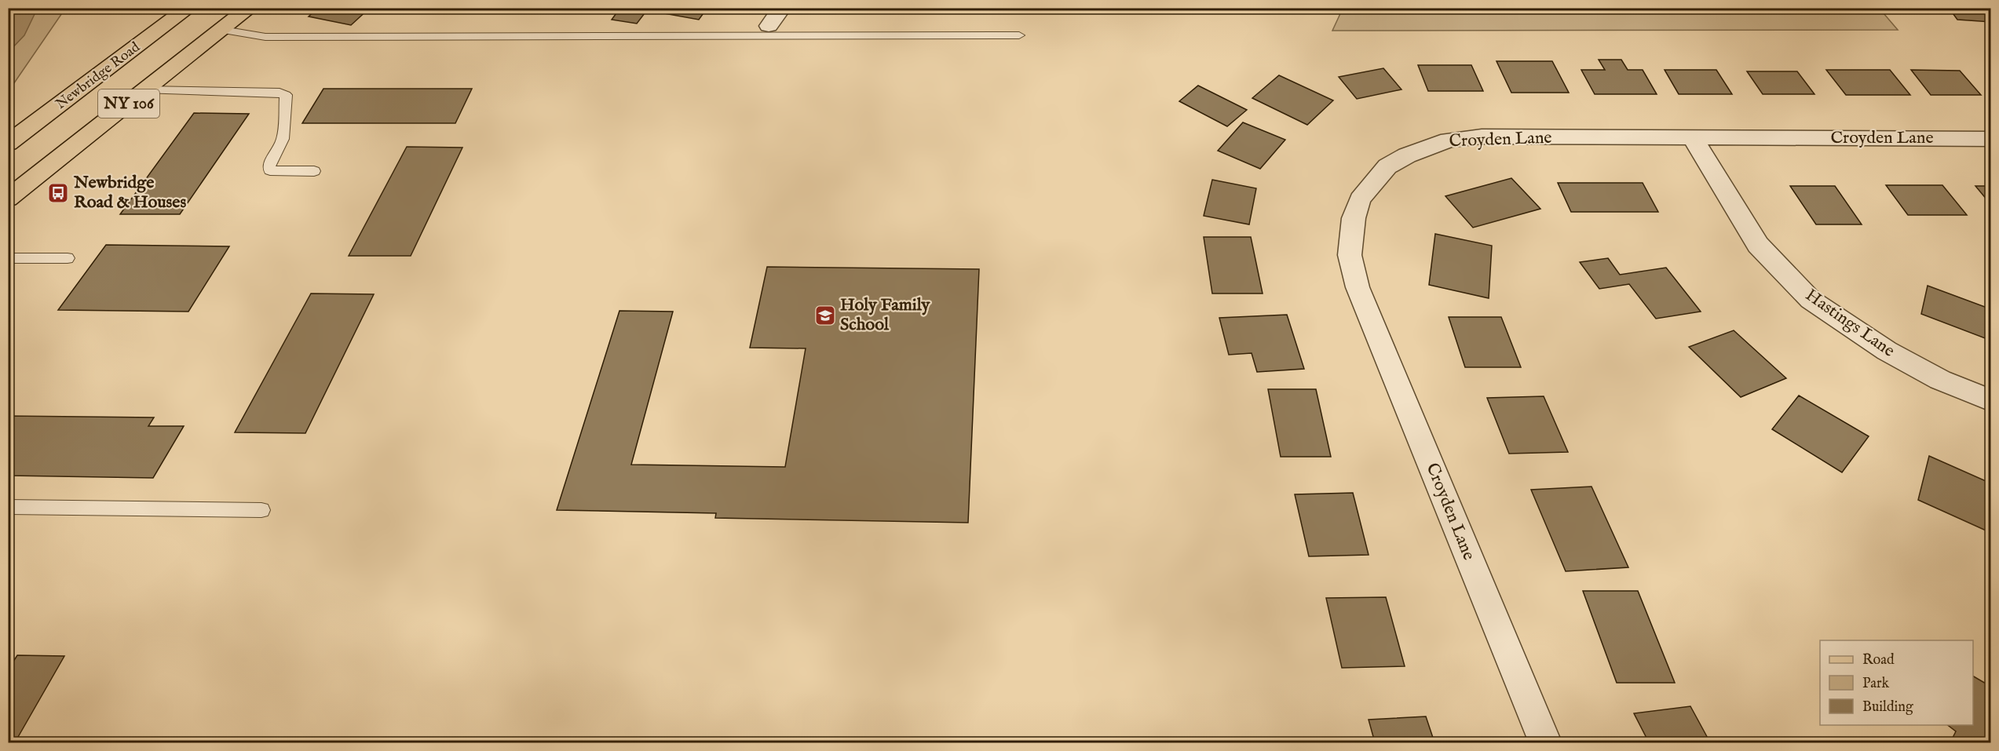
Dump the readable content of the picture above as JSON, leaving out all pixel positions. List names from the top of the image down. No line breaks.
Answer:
{"streets":{"main road":["Newbridge Road","NY 106"],"street":["Croyden Lane","Hastings Lane"]},"crossings":[["Croyden Lane","Hastings Lane"]],"places":{"bus stop":["Newbridge Road & Houses"],"school or university":["Holy Family School"]},"legend":["Road","Park","Building"]}
